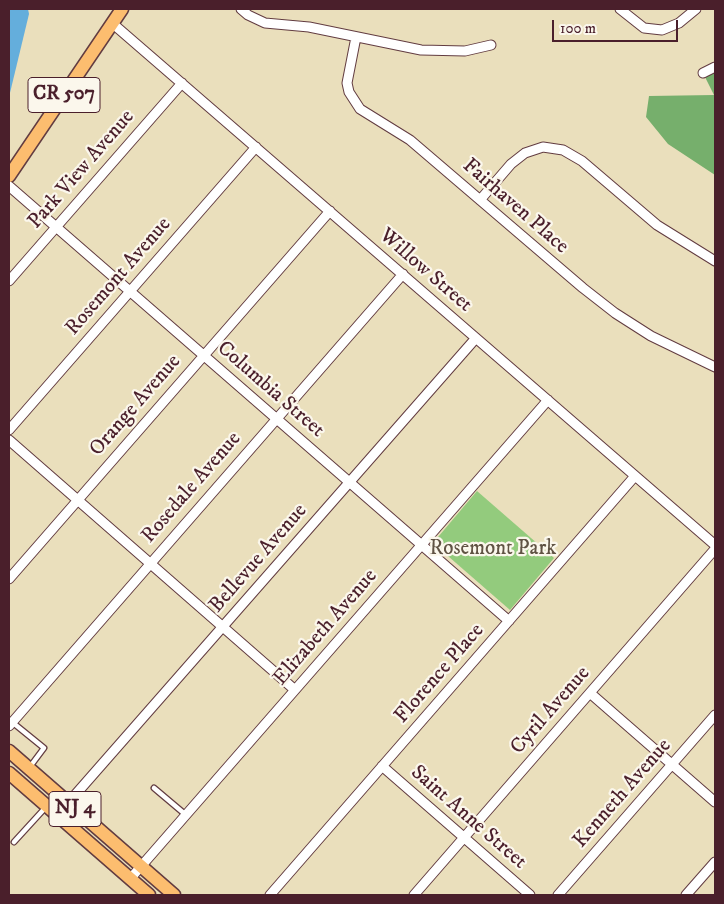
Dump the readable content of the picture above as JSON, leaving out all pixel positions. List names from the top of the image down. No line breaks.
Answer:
{"streets":{"main road":["CR 507","NJ 4"],"street":["Park View Avenue","Fairhaven Place","Willow Street","Rosemont Avenue","Columbia Street","Orange Avenue","Rosedale Avenue","Bellevue Avenue","Elizabeth Avenue","Florence Place","Cyril Avenue","Kenneth Avenue","Saint Anne Street"]},"crossings":[["CR 507","Willow Street"],["Park View Avenue","Willow Street"],["Park View Avenue","Columbia Street"],["Willow Street","Rosemont Avenue"],["Willow Street","Orange Avenue"],["Willow Street","Rosedale Avenue"],["Willow Street","Bellevue Avenue"],["Willow Street","Elizabeth Avenue"],["Willow Street","Florence Place"],["Rosemont Avenue","Columbia Street"],["Columbia Street","Orange Avenue"],["Columbia Street","Rosedale Avenue"],["Columbia Street","Bellevue Avenue"],["Columbia Street","Elizabeth Avenue"],["Columbia Street","Florence Place"],["Bellevue Avenue","NJ 4"],["Elizabeth Avenue","NJ 4"],["Florence Place","Saint Anne Street"],["Cyril Avenue","Saint Anne Street"]],"parks":["Rosemont Park"],"scale_bar":"100 m"}
